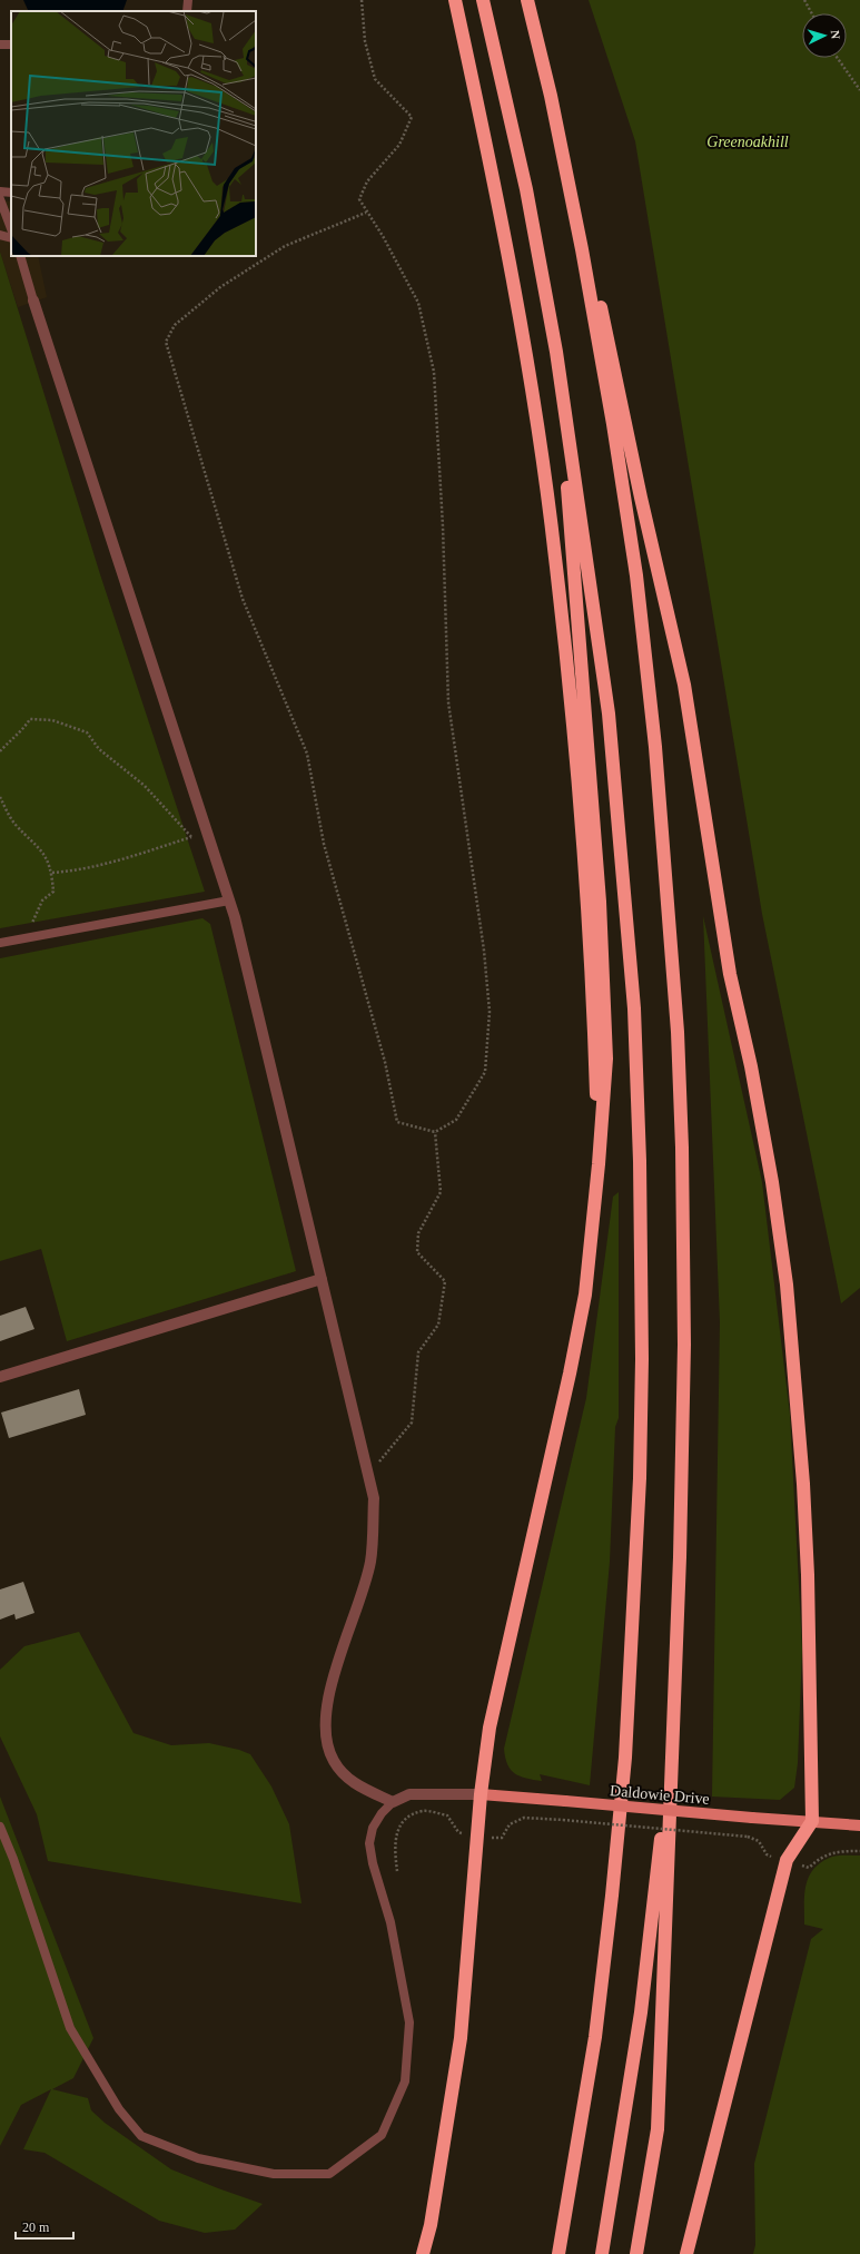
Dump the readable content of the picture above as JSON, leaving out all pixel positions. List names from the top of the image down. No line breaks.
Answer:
{"streets":{"main road":["Daldowie Drive"]},"parks":["Greenoakhill"],"scale_bar":"20 m","north":"right"}
